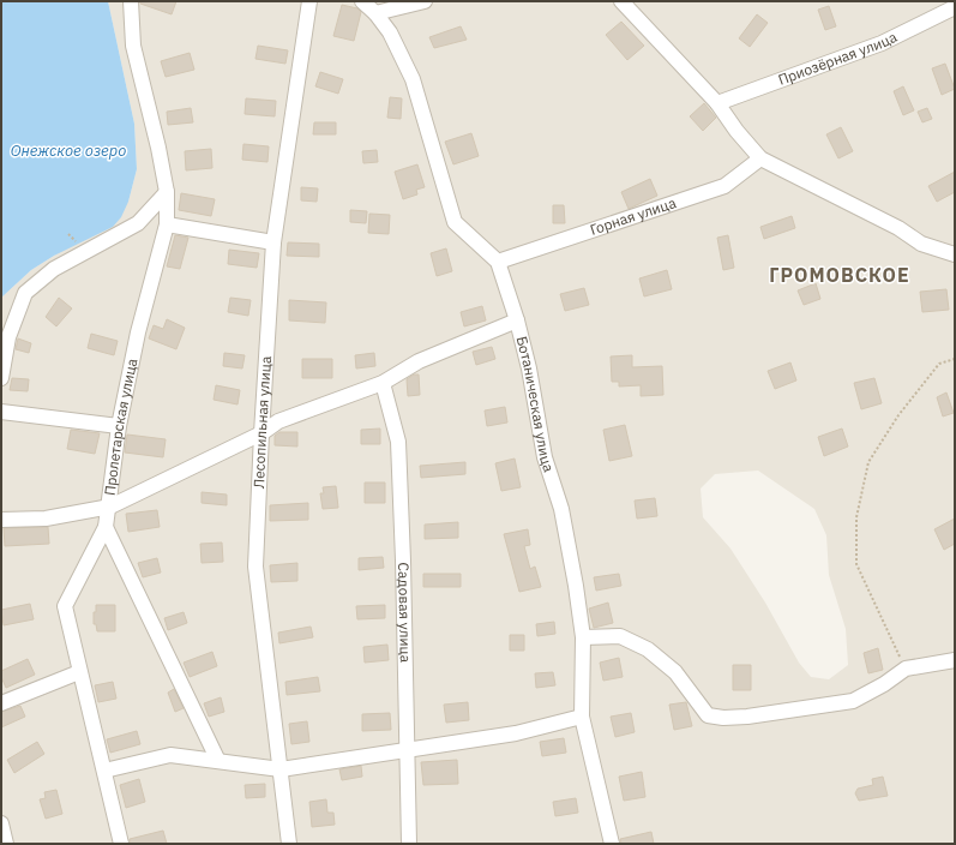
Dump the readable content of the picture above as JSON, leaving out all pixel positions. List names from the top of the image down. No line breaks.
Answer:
{"streets":{"street":["Приозёрная улица","Горная улица","Ботаническая улица","Лесопильная улица","Пролетарская улица","Садовая улица"]},"crossings":[["Горная улица","Ботаническая улица"]],"districts":["ГРОМОВСКОЕ"],"water":["Онежское озеро"]}
